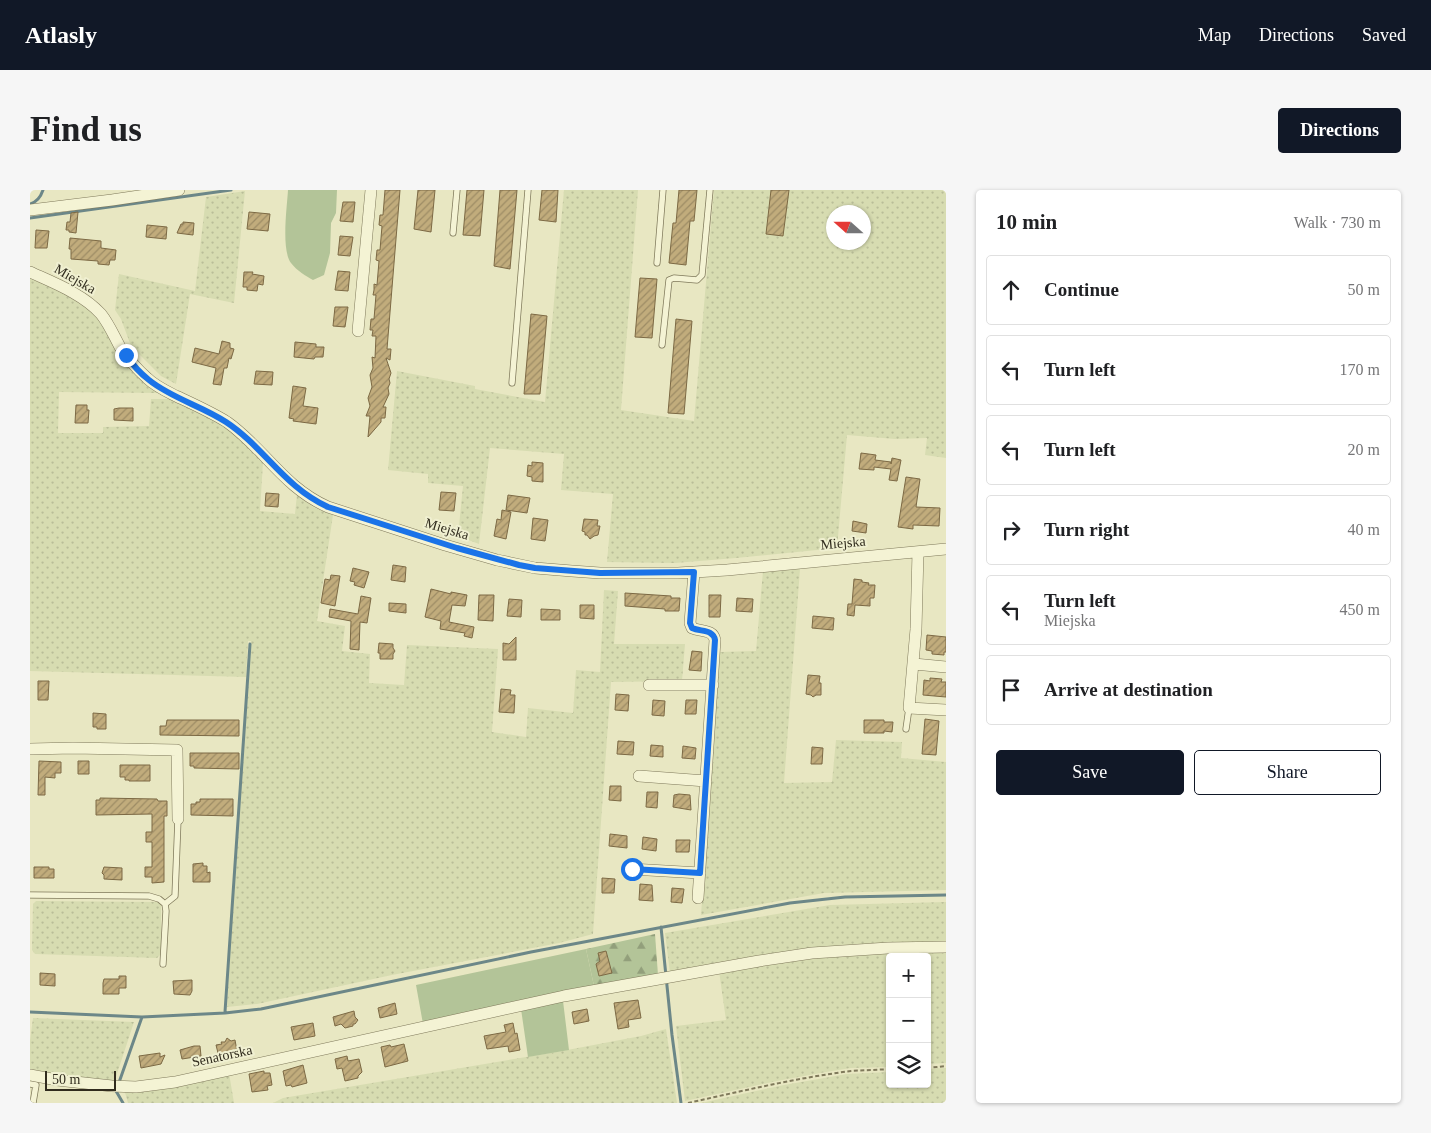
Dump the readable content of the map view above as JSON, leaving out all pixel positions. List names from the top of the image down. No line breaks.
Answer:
{"streets":{"street":["Miejska","Senatorska"]},"scale_bar":"50 m","north":"left","page":{"header":"Atlasly","nav":["Map","Directions","Saved"],"buttons":["Directions",["Save","Share"]],"title":"Find us","heading":["10 min","Walk · 730 m"],"list":[["Continue","50 m"],["Turn left","170 m"],["Turn left","20 m"],["Turn right","40 m"],["Turn left","Miejska","450 m"],"Arrive at destination"],"map_buttons":["+","−"],"scale":"50 m"}}
